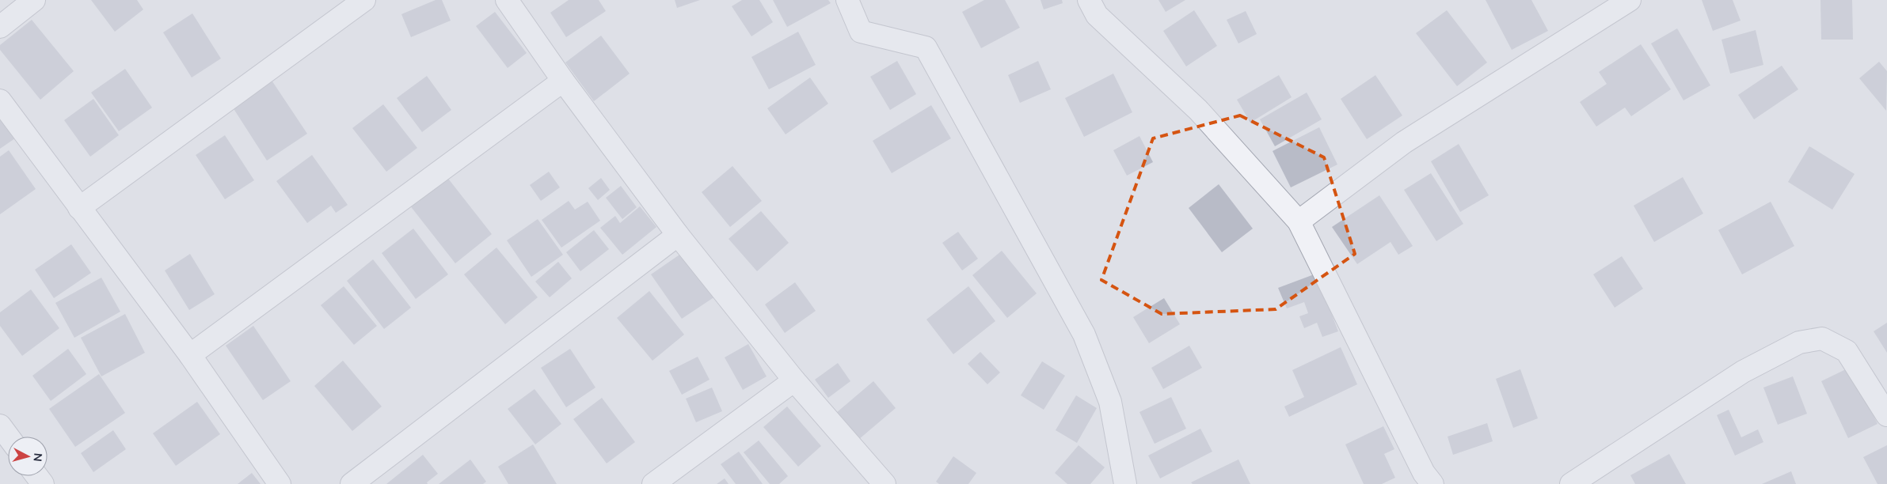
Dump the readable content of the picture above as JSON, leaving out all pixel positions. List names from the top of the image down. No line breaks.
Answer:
{"north":"right"}
